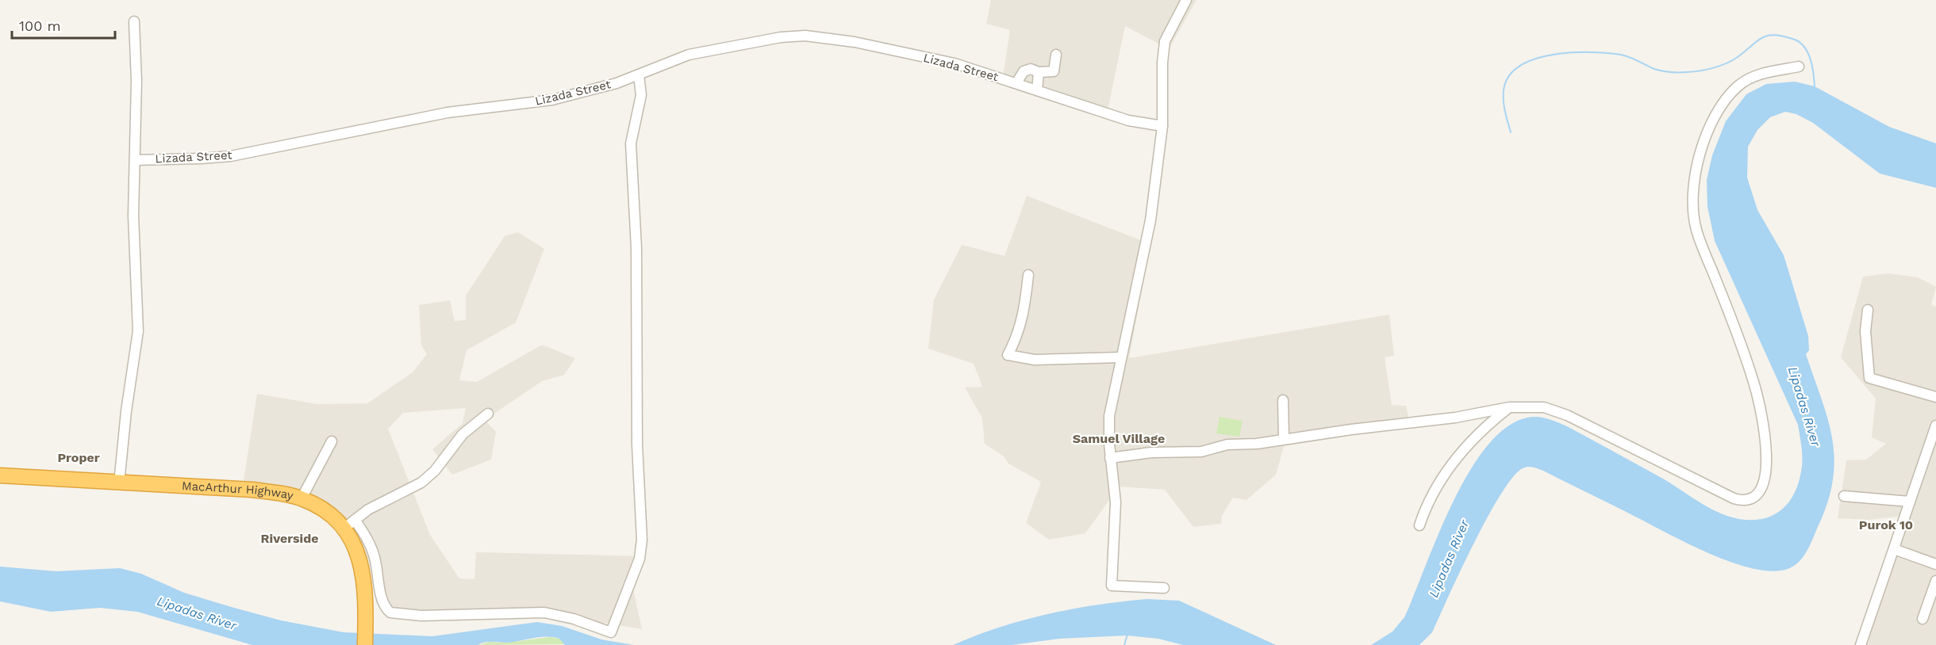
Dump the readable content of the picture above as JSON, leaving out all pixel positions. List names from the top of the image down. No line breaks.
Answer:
{"streets":{"highway":["MacArthur Highway"],"street":["Lizada Street"]},"districts":["Samuel Village","Proper","Purok 10","Riverside"],"water":["Lipadas River"],"scale_bar":"100 m"}
